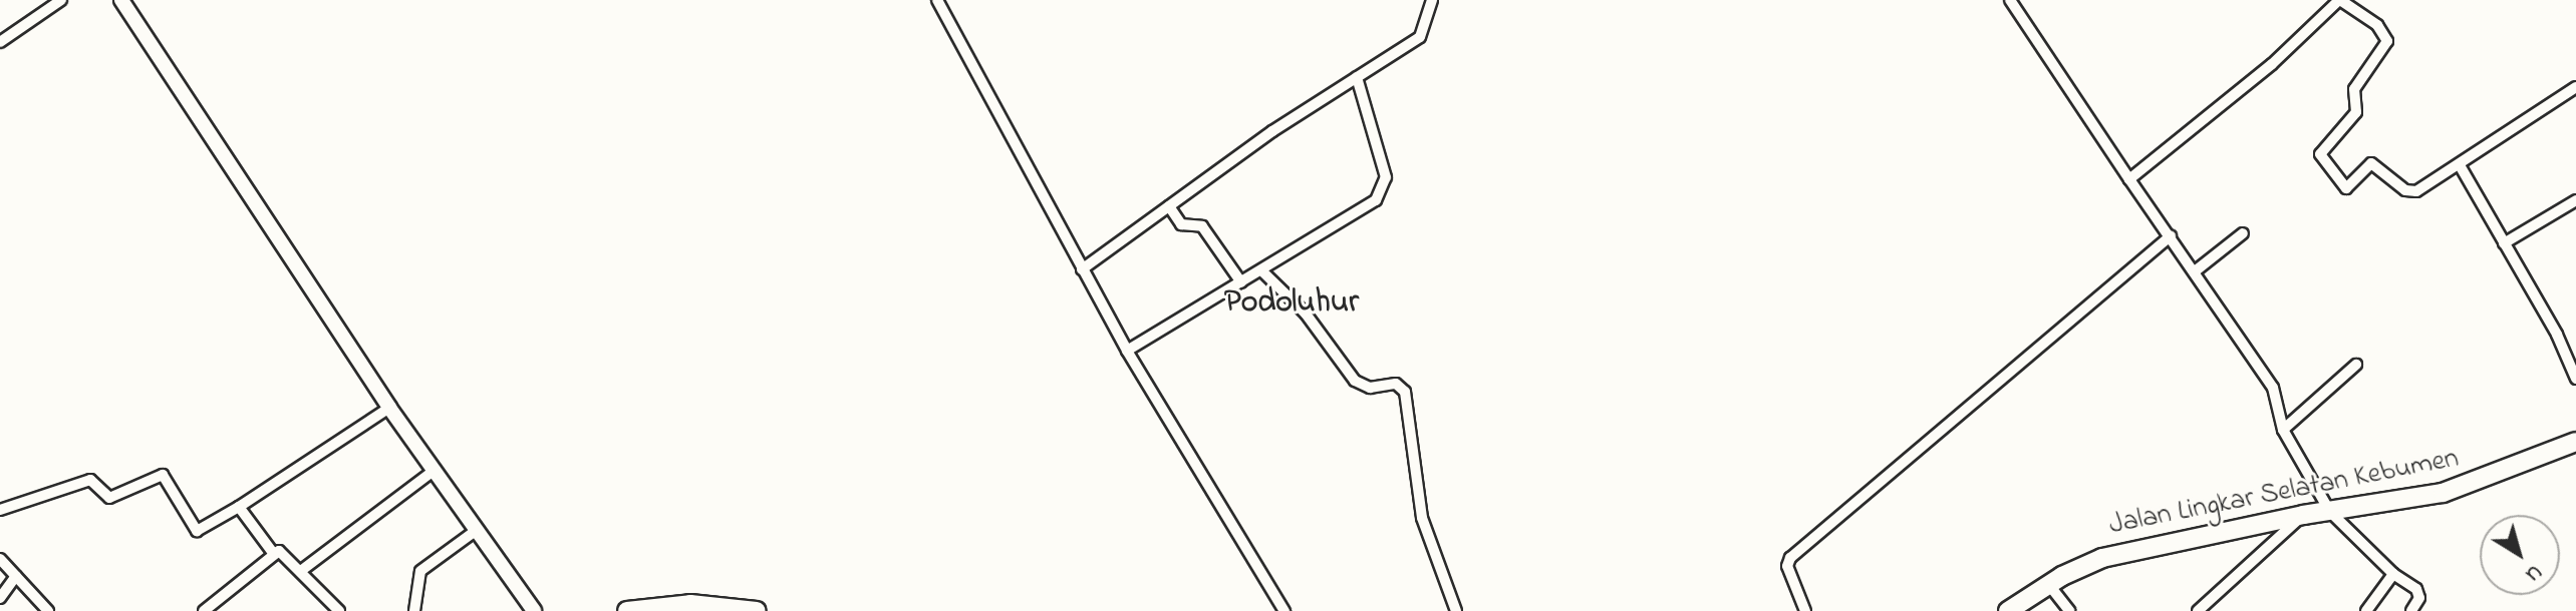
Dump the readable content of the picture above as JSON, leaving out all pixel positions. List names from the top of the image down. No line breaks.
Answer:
{"streets":{"highway":["Jalan Lingkar Selatan Kebumen"]},"districts":["Podoluhur"],"north":"bottom right"}
